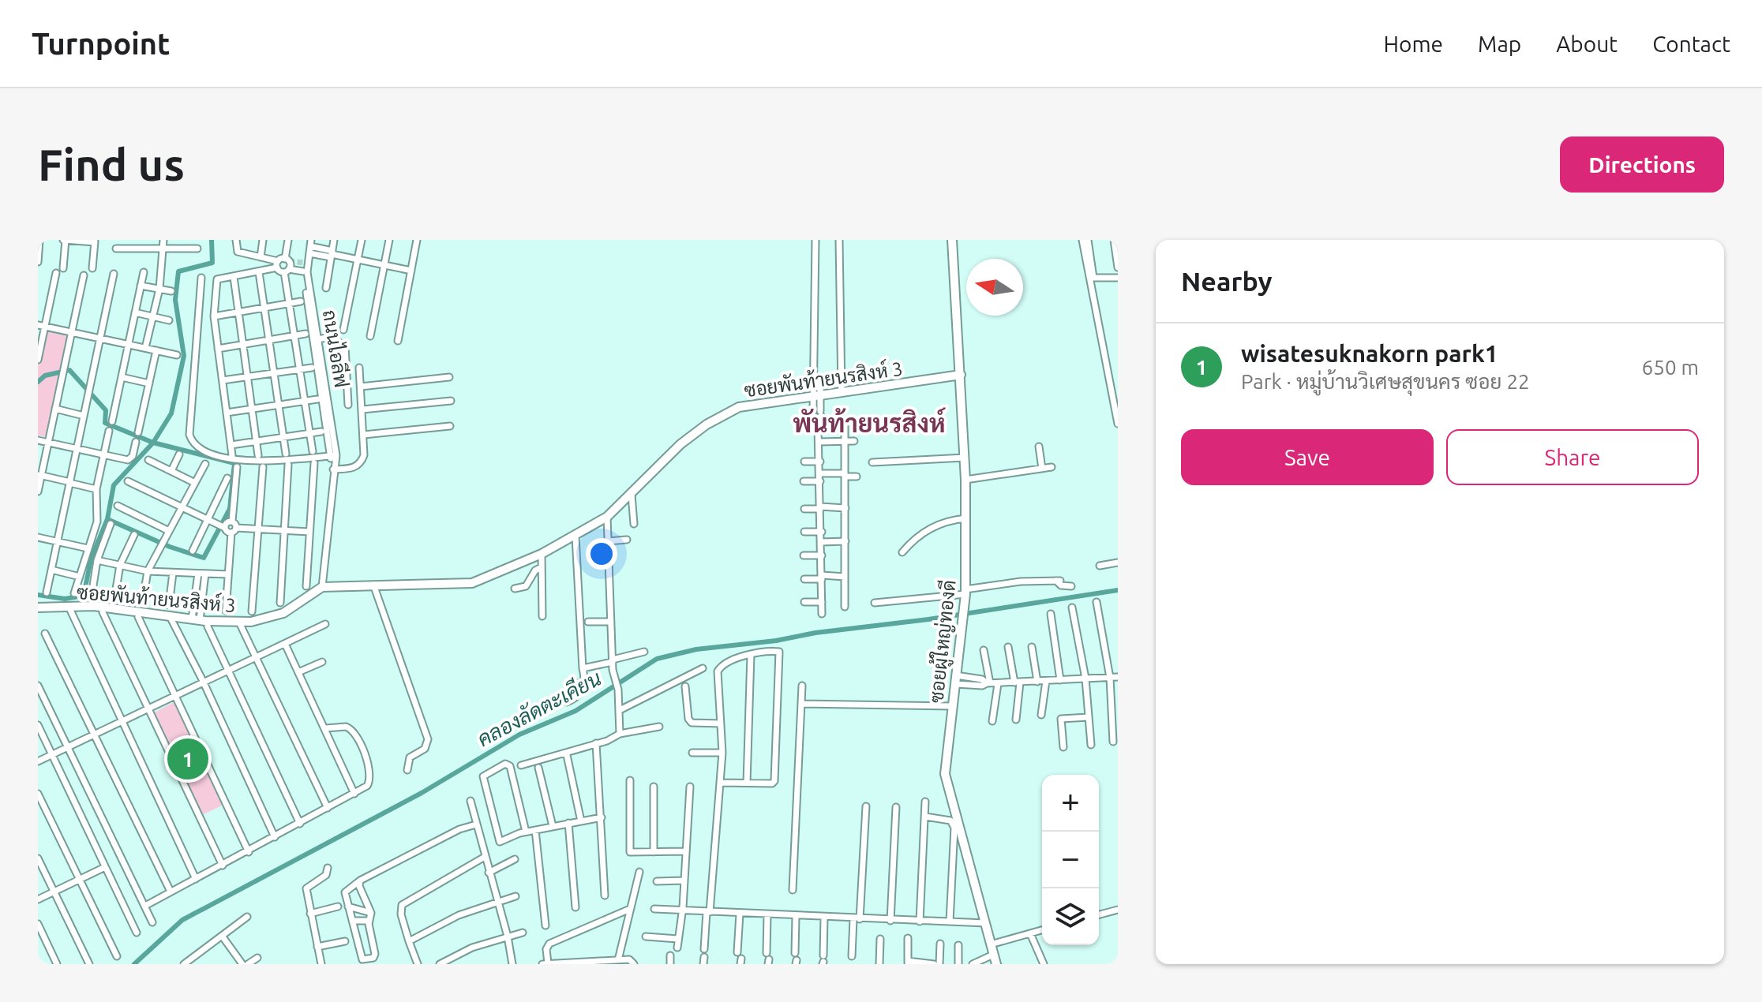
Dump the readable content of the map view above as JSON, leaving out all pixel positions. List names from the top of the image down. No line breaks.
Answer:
{"streets":{"street":["ถนนไอลีฟ","ซอยพันท้ายนรสิงห์ 3","ซอยผู้ใหญ่ทองดี"]},"crossings":[["ซอยพันท้ายนรสิงห์ 3","ซอยผู้ใหญ่ทองดี"]],"districts":["พันท้ายนรสิงห์"],"water":["คลองลัดตะเคียน"],"north":"left","page":{"header":"Turnpoint","nav":["Home","Map","About","Contact"],"buttons":["Directions",["Save","Share"]],"title":"Find us","heading":"Nearby","list":[{"mark":"1","name":"wisatesuknakorn park1","note":"Park · หมู่บ้านวิเศษสุขนคร ซอย 22","value":"650 m"}],"pins":"1","map_buttons":["+","−"]}}
